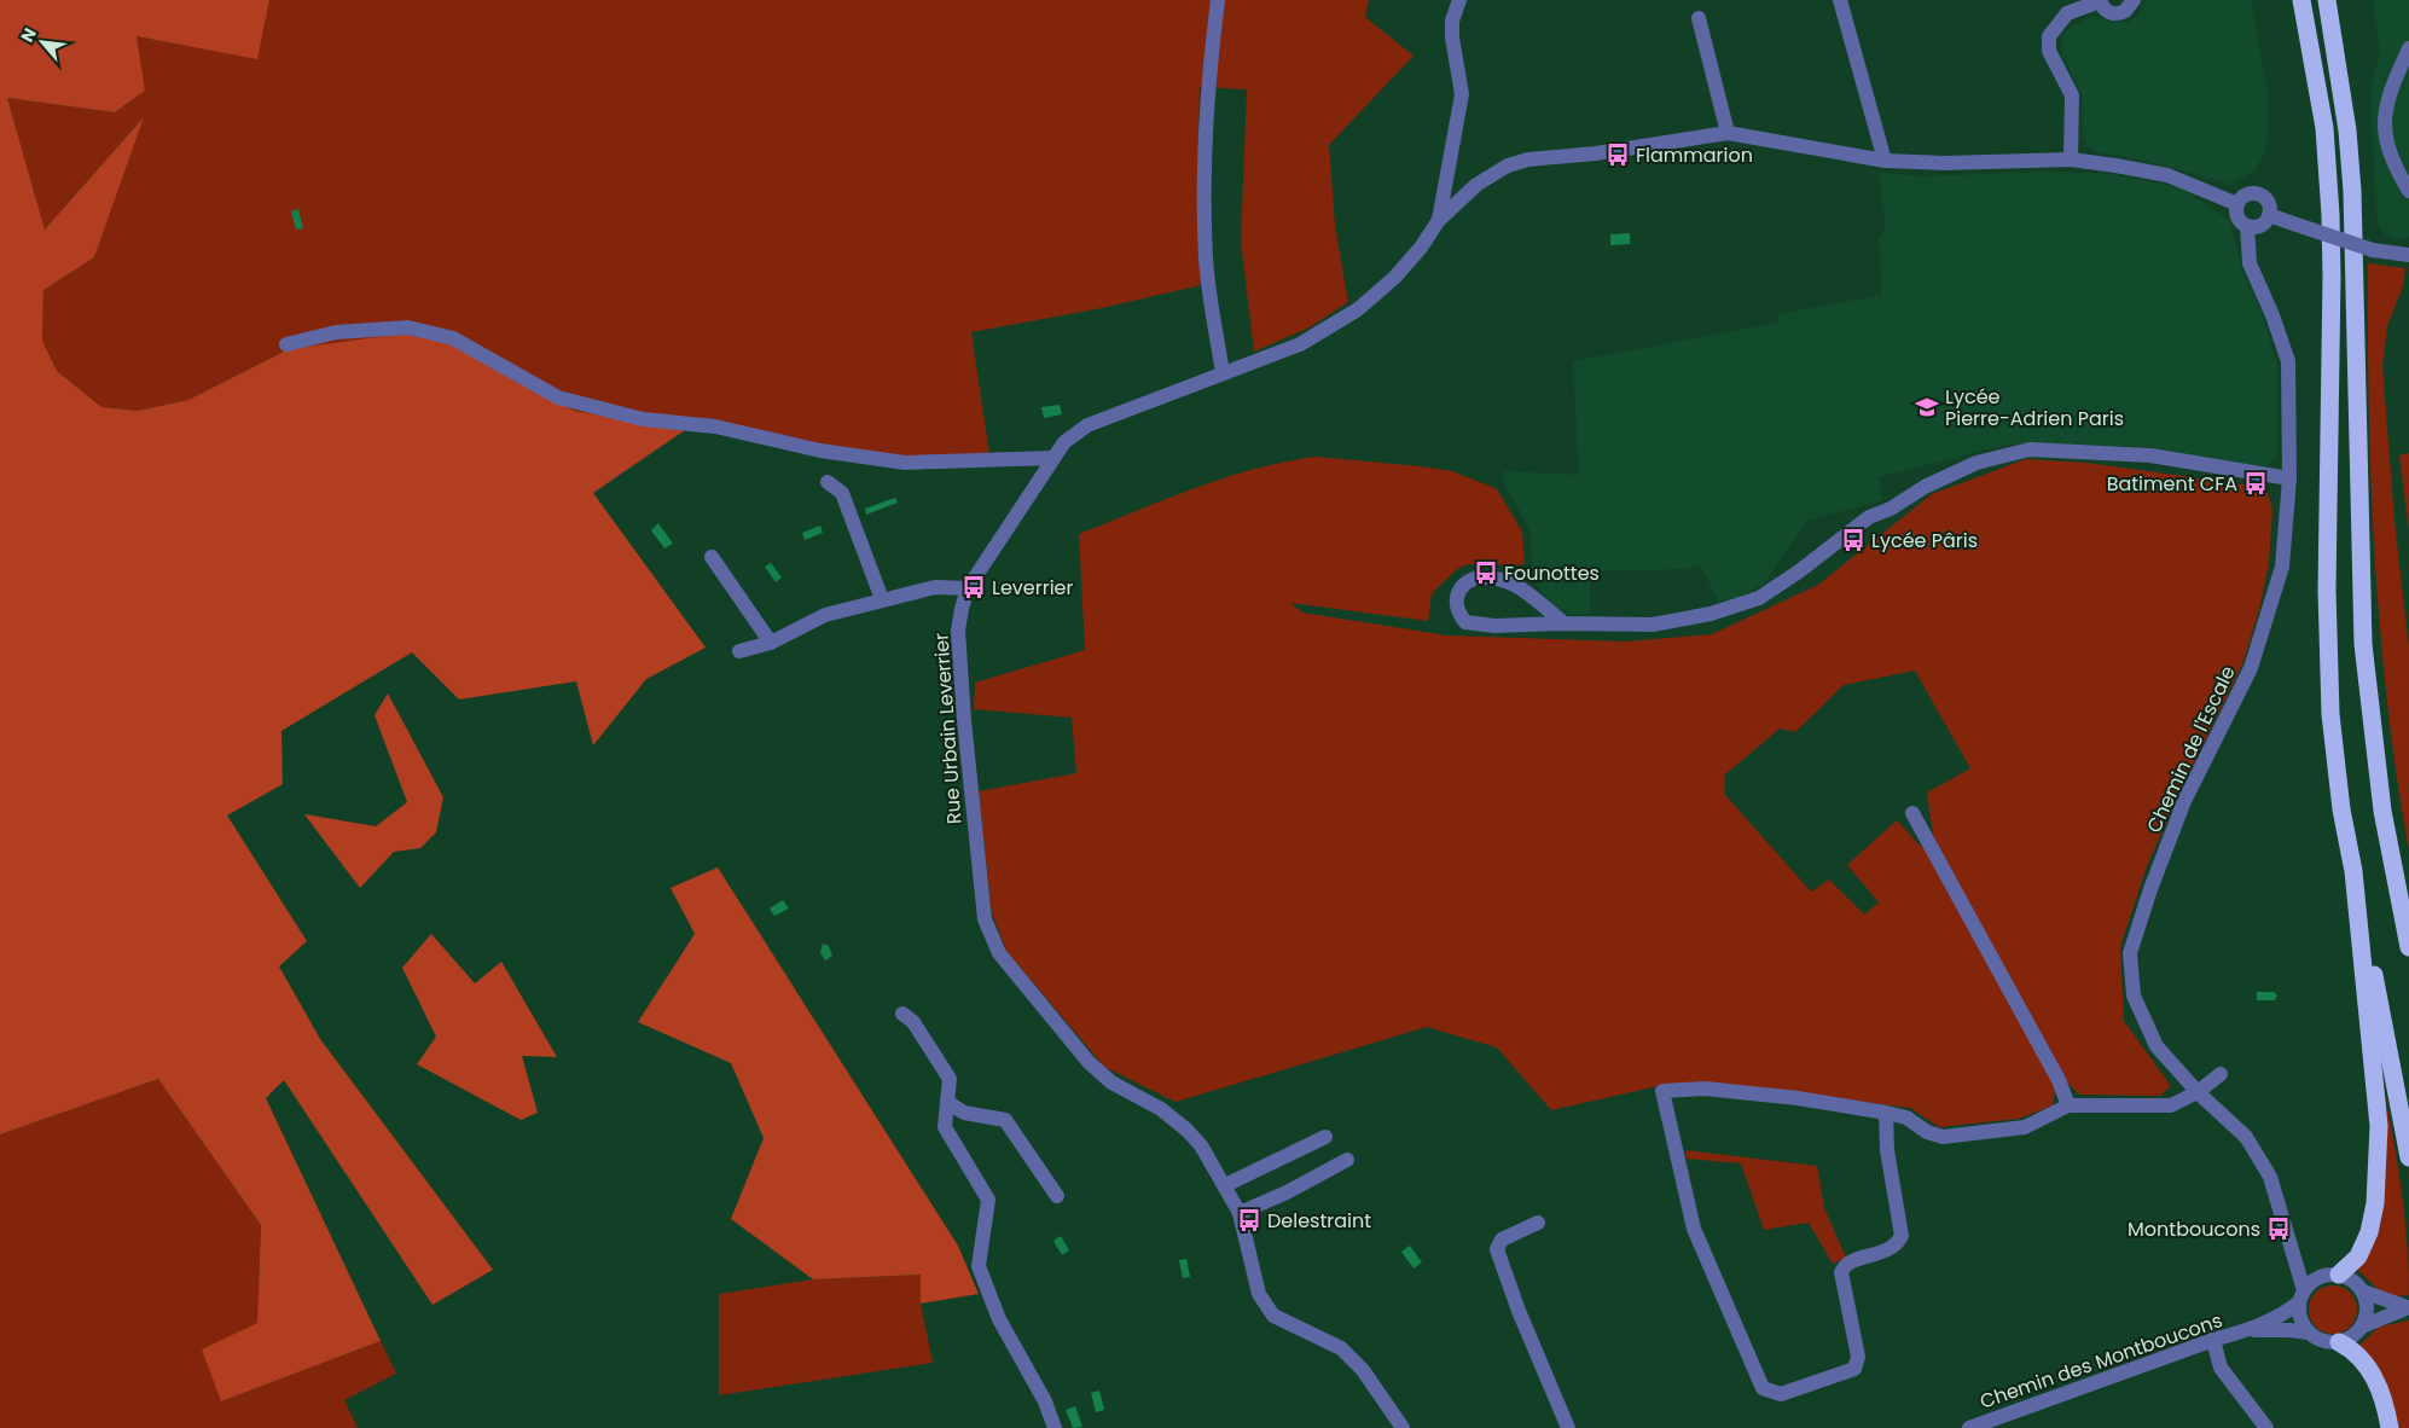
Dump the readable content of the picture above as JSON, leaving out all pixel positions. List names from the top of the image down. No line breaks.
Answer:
{"streets":{"street":["Rue Urbain Leverrier","Chemin de l'Escale","Chemin des Montboucons"]},"crossings":[["Chemin de l'Escale","Chemin des Montboucons"]],"places":{"bus stop":["Flammarion","Batiment CFA","Lycée Pâris","Founottes","Leverrier","Delestraint","Montboucons"],"school or university":["Lycée Pierre-Adrien Paris"]},"north":"top left"}
